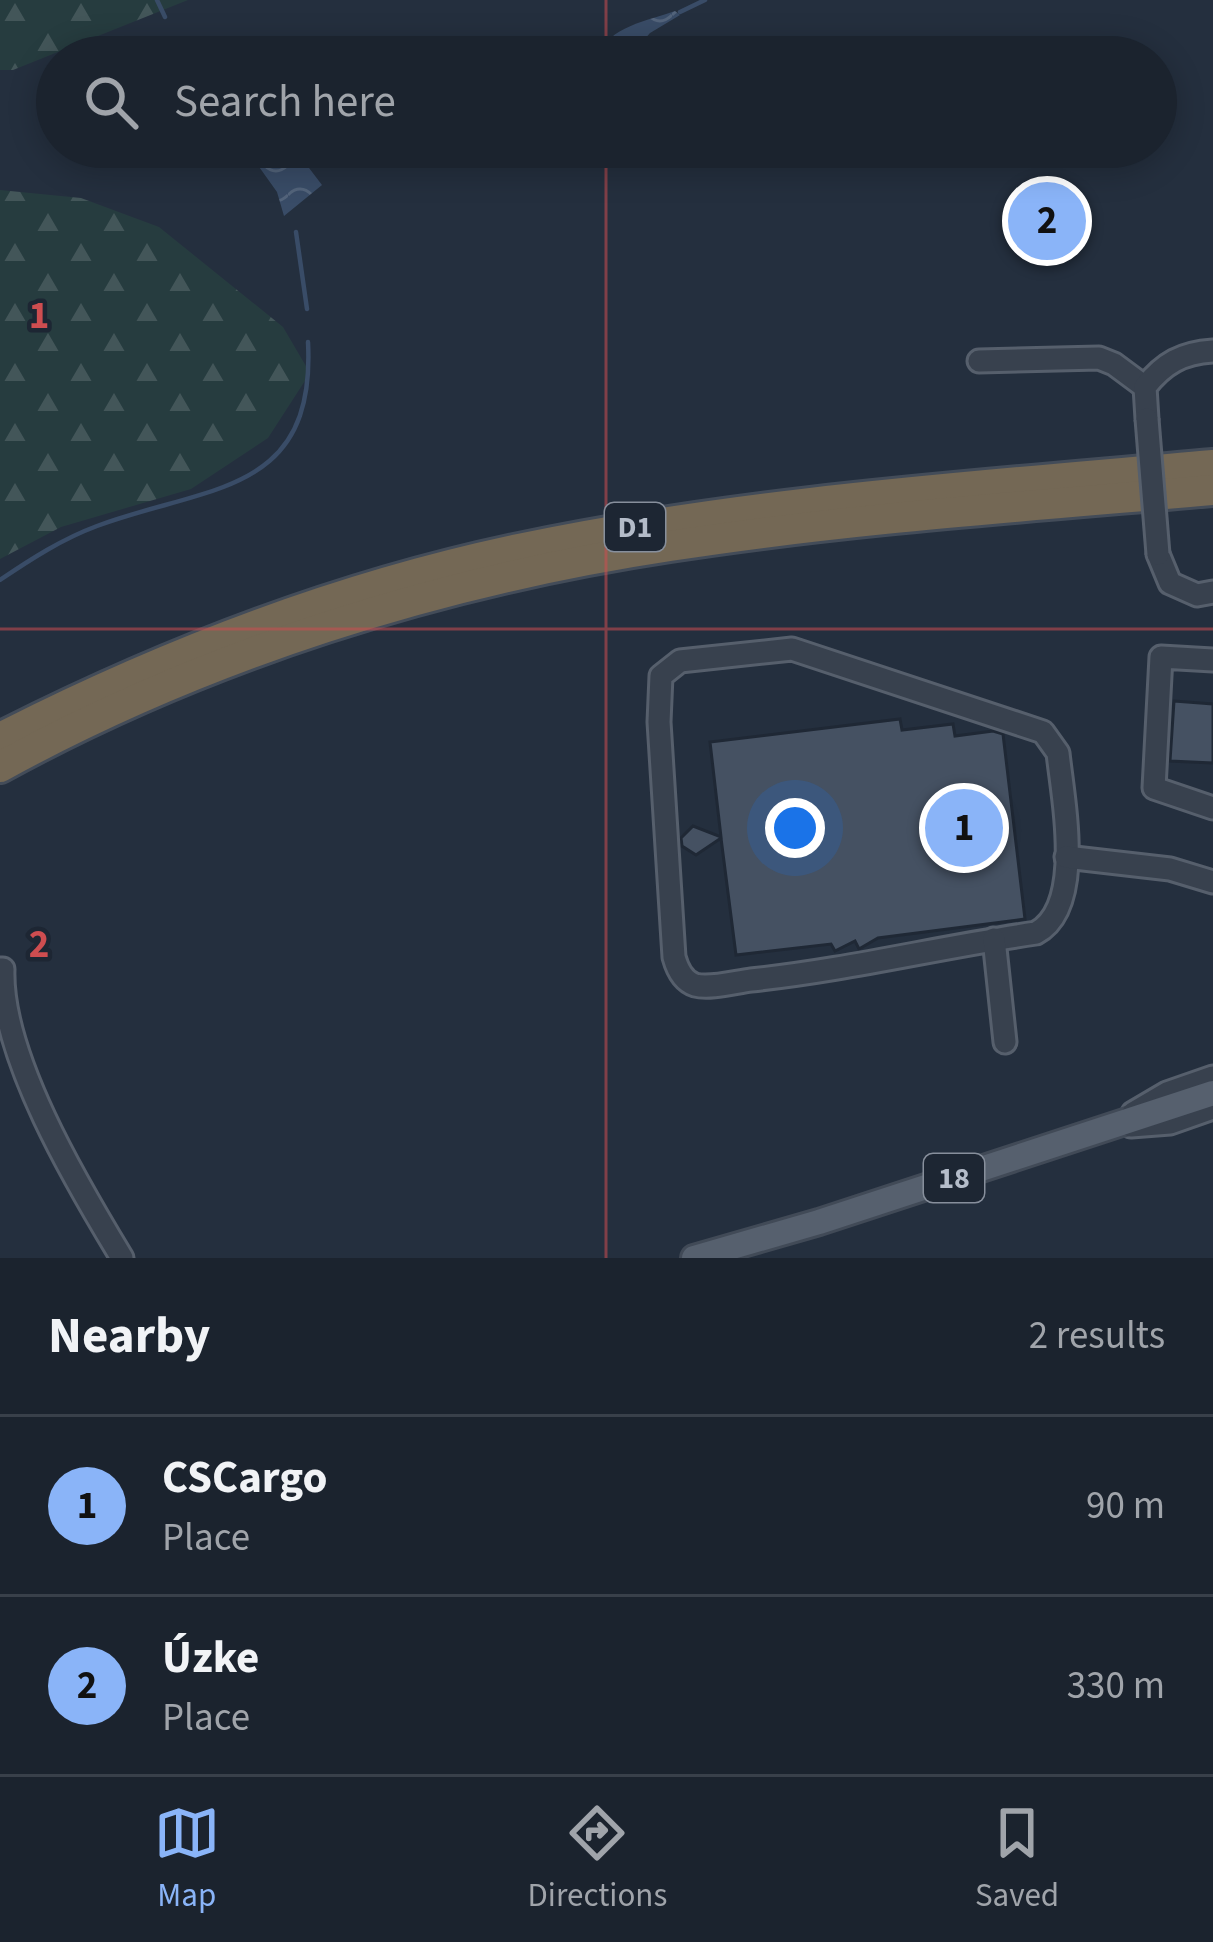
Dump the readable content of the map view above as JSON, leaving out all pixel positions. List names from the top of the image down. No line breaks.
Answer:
{"streets":{"highway":["D1"],"main road":["18"]},"page":{"search":"Search here","pins":["2","1"],"heading":["Nearby","2 results"],"list":[{"mark":"1","name":"CSCargo","note":"Place","value":"90 m"},{"mark":"2","name":"Úzke","note":"Place","value":"330 m"}],"nav":["Map","Directions","Saved"]},"grid":{"rows":["1","2"]}}
